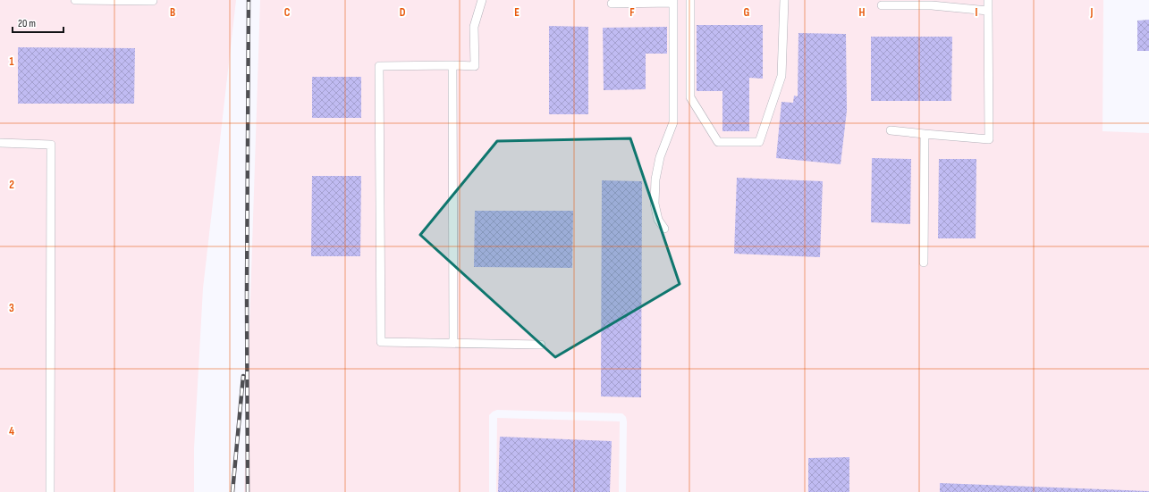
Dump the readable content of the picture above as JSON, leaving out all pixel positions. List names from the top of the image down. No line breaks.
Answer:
{"scale_bar":"20 m","grid":{"columns":["B","C","D","E","F","G","H","I","J"],"rows":["1","2","3","4"]}}
